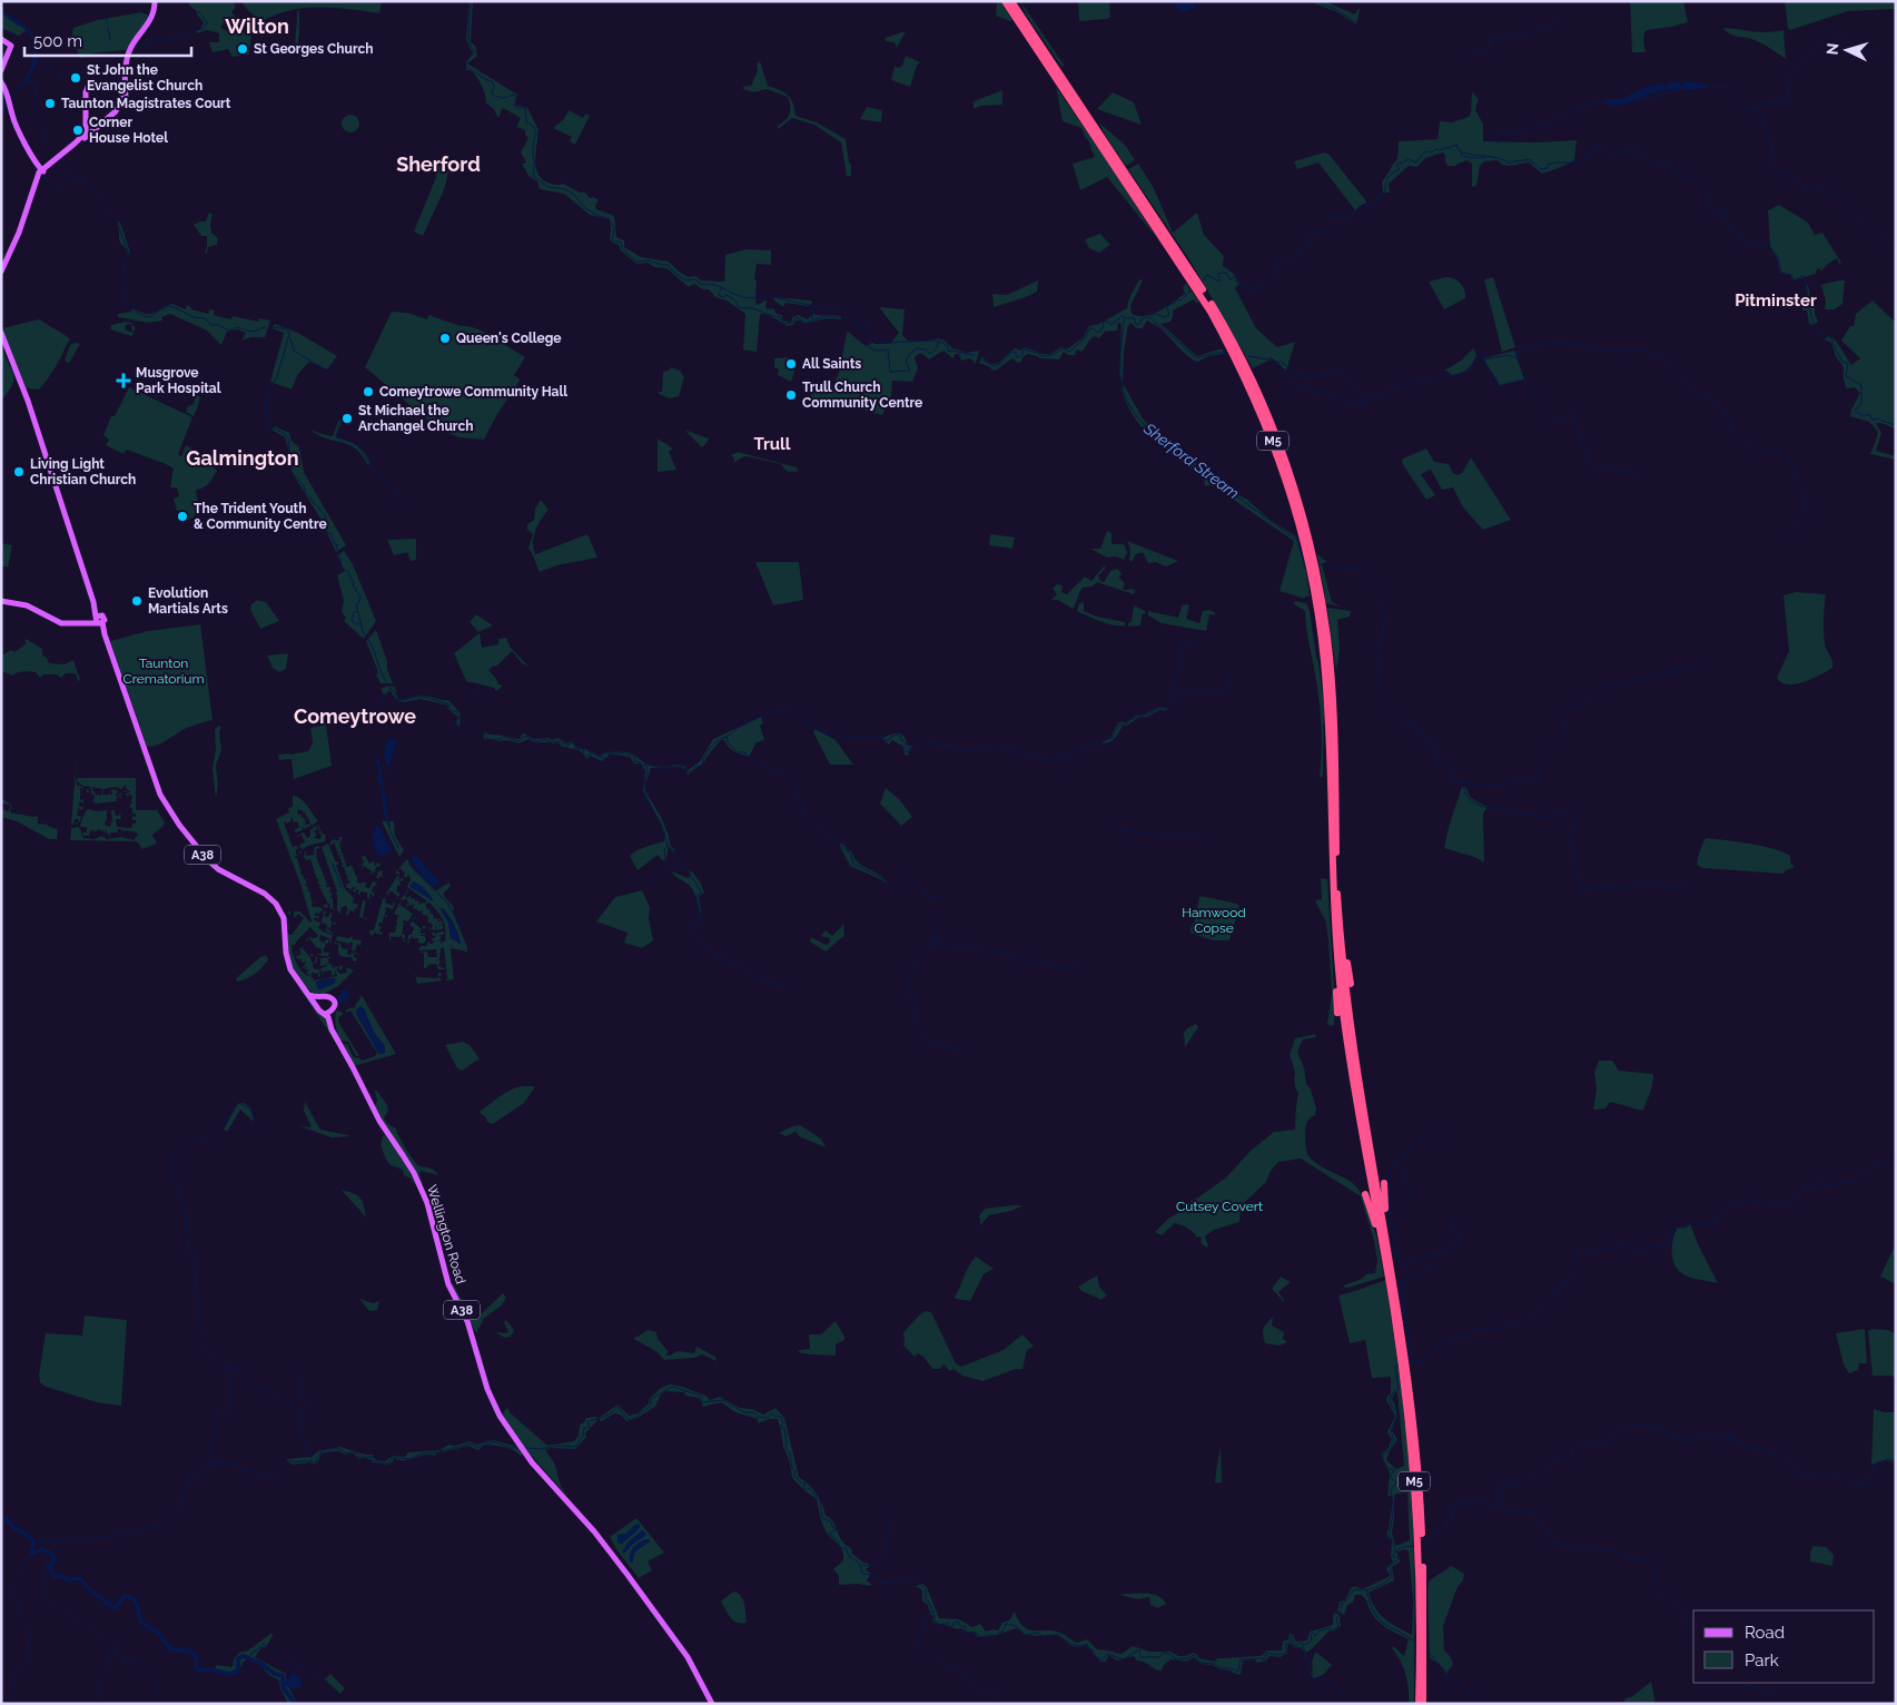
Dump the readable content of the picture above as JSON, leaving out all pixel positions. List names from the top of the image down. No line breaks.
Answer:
{"streets":{"highway":["M5"],"main road":["A38","Wellington Road"]},"crossings":[["A38","Wellington Road"]],"districts":["Wilton","Sherford","Pitminster","Trull","Galmington","Comeytrowe"],"water":["Sherford Stream"],"parks":["Taunton Crematorium","Hamwood Copse","Cutsey Covert"],"places":{"other":["St Georges Church","St John the Evangelist Church","Taunton Magistrates Court","Corner House Hotel","Queen's College","All Saints","Comeytrowe Community Hall","Trull Church Community Centre","St Michael the Archangel Church","Living Light Christian Church","The Trident Youth & Community Centre","Evolution Martials Arts"],"health":["Musgrove Park Hospital"]},"legend":["Road","Park"],"scale_bar":"500 m","north":"left"}
